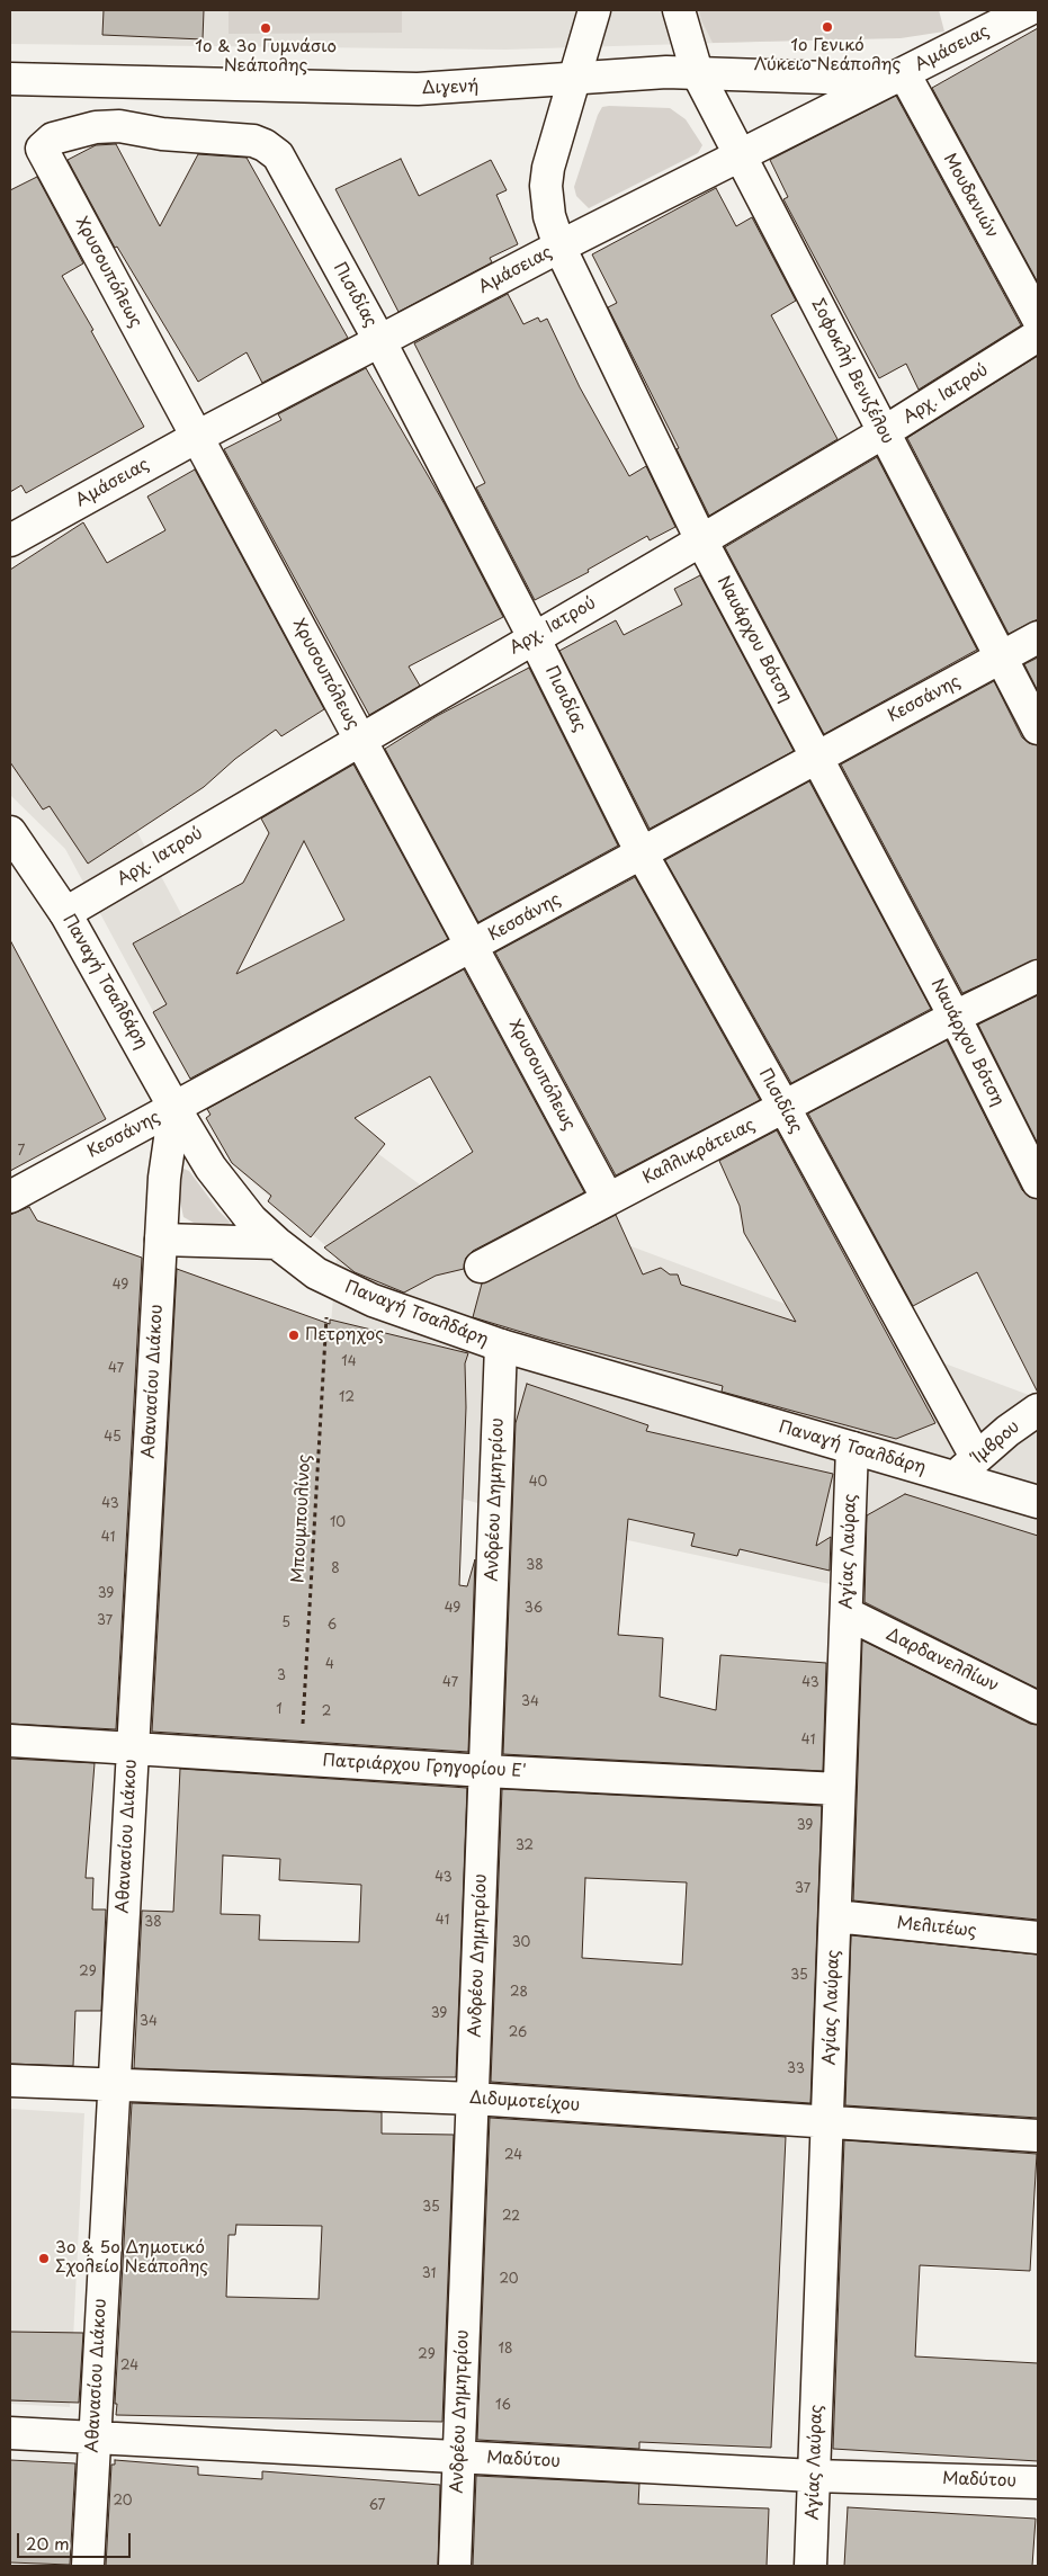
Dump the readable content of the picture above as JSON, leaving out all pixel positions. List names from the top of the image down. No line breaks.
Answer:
{"streets":{"street":["Αμάσειας","Διγενή","Μουδανιών","Χρυσουπόλεως","Πισιδίας","Σοφοκλή Βενιζέλου","Αρχ. Ιατρού","Ναυάρχου Βότση","Κεσσάνης","Παναγή Τσαλδάρη","Καλλικράτειας","Αθανασίου Διάκου","Ίμβρου","Ανδρέου Δημητρίου","Αγίας Λαύρας","Δαρδανελλίων","Πατριάρχου Γρηγορίου Ε'","Μελιτέως","Διδυμοτείχου","Μαδύτου"],"path":["Μπουμπουλίνος"]},"crossings":[["Αμάσειας","Διγενή"],["Αμάσειας","Μουδανιών"],["Αμάσειας","Χρυσουπόλεως"],["Αμάσειας","Πισιδίας"],["Αμάσειας","Σοφοκλή Βενιζέλου"],["Αμάσειας","Ναυάρχου Βότση"],["Διγενή","Μουδανιών"],["Διγενή","Σοφοκλή Βενιζέλου"],["Διγενή","Ναυάρχου Βότση"],["Χρυσουπόλεως","Πισιδίας"],["Χρυσουπόλεως","Αρχ. Ιατρού"],["Χρυσουπόλεως","Κεσσάνης"],["Χρυσουπόλεως","Καλλικράτειας"],["Πισιδίας","Αρχ. Ιατρού"],["Πισιδίας","Κεσσάνης"],["Πισιδίας","Παναγή Τσαλδάρη"],["Πισιδίας","Καλλικράτειας"],["Πισιδίας","Ίμβρου"],["Σοφοκλή Βενιζέλου","Αρχ. Ιατρού"],["Σοφοκλή Βενιζέλου","Κεσσάνης"],["Αρχ. Ιατρού","Ναυάρχου Βότση"],["Αρχ. Ιατρού","Παναγή Τσαλδάρη"],["Ναυάρχου Βότση","Κεσσάνης"],["Ναυάρχου Βότση","Καλλικράτειας"],["Κεσσάνης","Παναγή Τσαλδάρη"],["Κεσσάνης","Αθανασίου Διάκου"],["Παναγή Τσαλδάρη","Αθανασίου Διάκου"],["Παναγή Τσαλδάρη","Ίμβρου"],["Παναγή Τσαλδάρη","Ανδρέου Δημητρίου"],["Παναγή Τσαλδάρη","Μπουμπουλίνος"],["Παναγή Τσαλδάρη","Αγίας Λαύρας"],["Αθανασίου Διάκου","Πατριάρχου Γρηγορίου Ε'"],["Αθανασίου Διάκου","Διδυμοτείχου"],["Αθανασίου Διάκου","Μαδύτου"],["Ανδρέου Δημητρίου","Πατριάρχου Γρηγορίου Ε'"],["Ανδρέου Δημητρίου","Διδυμοτείχου"],["Ανδρέου Δημητρίου","Μαδύτου"],["Μπουμπουλίνος","Πατριάρχου Γρηγορίου Ε'"],["Αγίας Λαύρας","Δαρδανελλίων"],["Αγίας Λαύρας","Πατριάρχου Γρηγορίου Ε'"],["Αγίας Λαύρας","Μελιτέως"],["Αγίας Λαύρας","Διδυμοτείχου"],["Αγίας Λαύρας","Μαδύτου"]],"places":["1ο Γενικό Λύκειο Νεάπολης","1ο & 3ο Γυμνάσιο Νεάπολης","Πετρηχος","3ο & 5ο Δημοτικό Σχολείο Νεάπολης"],"house_numbers":["7","49","14","47","12","45","40","43","10","41","38","8","39","49","36","37","5","6","4","3","47","43","34","1","2","41","39","32","43","37","41","38","30","29","35","28","39","34","26","33","24","35","22","31","20","18","29","24","16","20","67"],"scale_bar":"20 m"}
